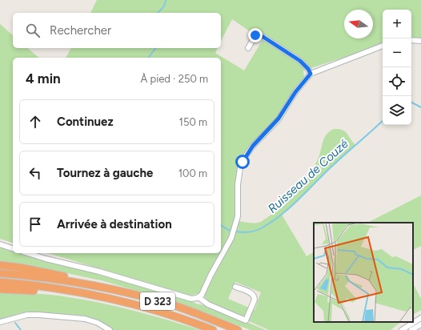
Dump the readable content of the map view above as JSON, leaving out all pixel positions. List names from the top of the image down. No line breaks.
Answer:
{"streets":{"highway":["D 323"]},"water":["Ruisseau de Couzé"],"north":"left","page":{"map_buttons":["+","−"],"search":"Rechercher","heading":["4 min","À pied · 250 m"],"list":[["Continuez","150 m"],["Tournez à gauche","100 m"],"Arrivée à destination"]}}
